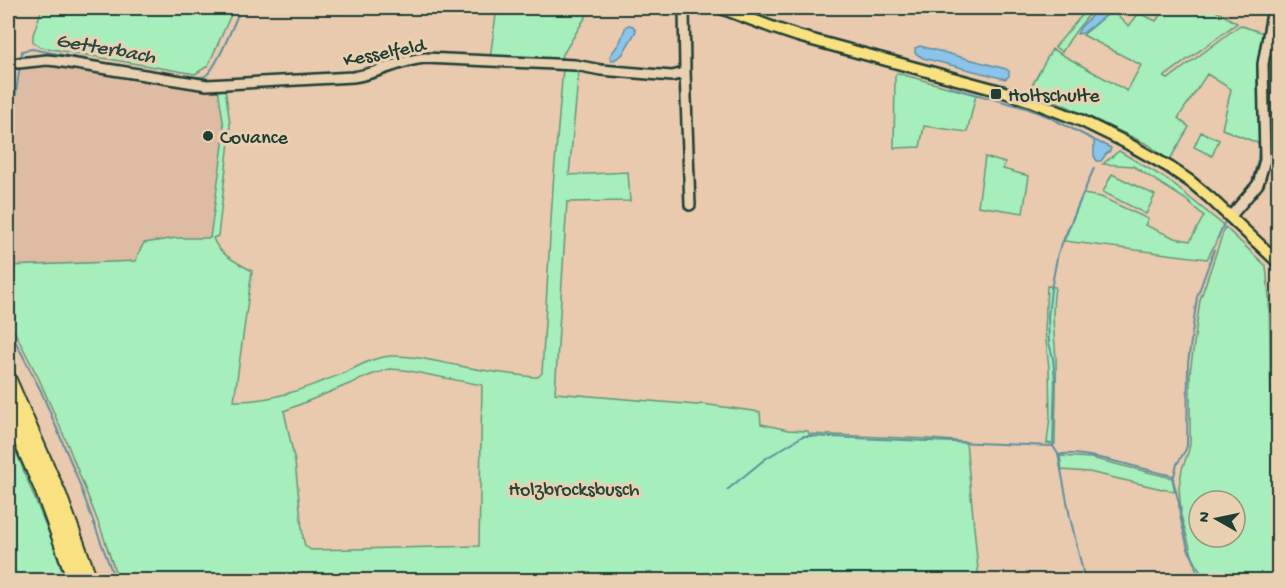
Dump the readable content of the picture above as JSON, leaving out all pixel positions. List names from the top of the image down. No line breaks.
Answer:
{"streets":{"street":["Kesselfeld"]},"water":["Getterbach"],"parks":["Holzbrocksbusch"],"places":{"transit":["Holtschulte"],"other":["Covance"]},"north":"left"}
